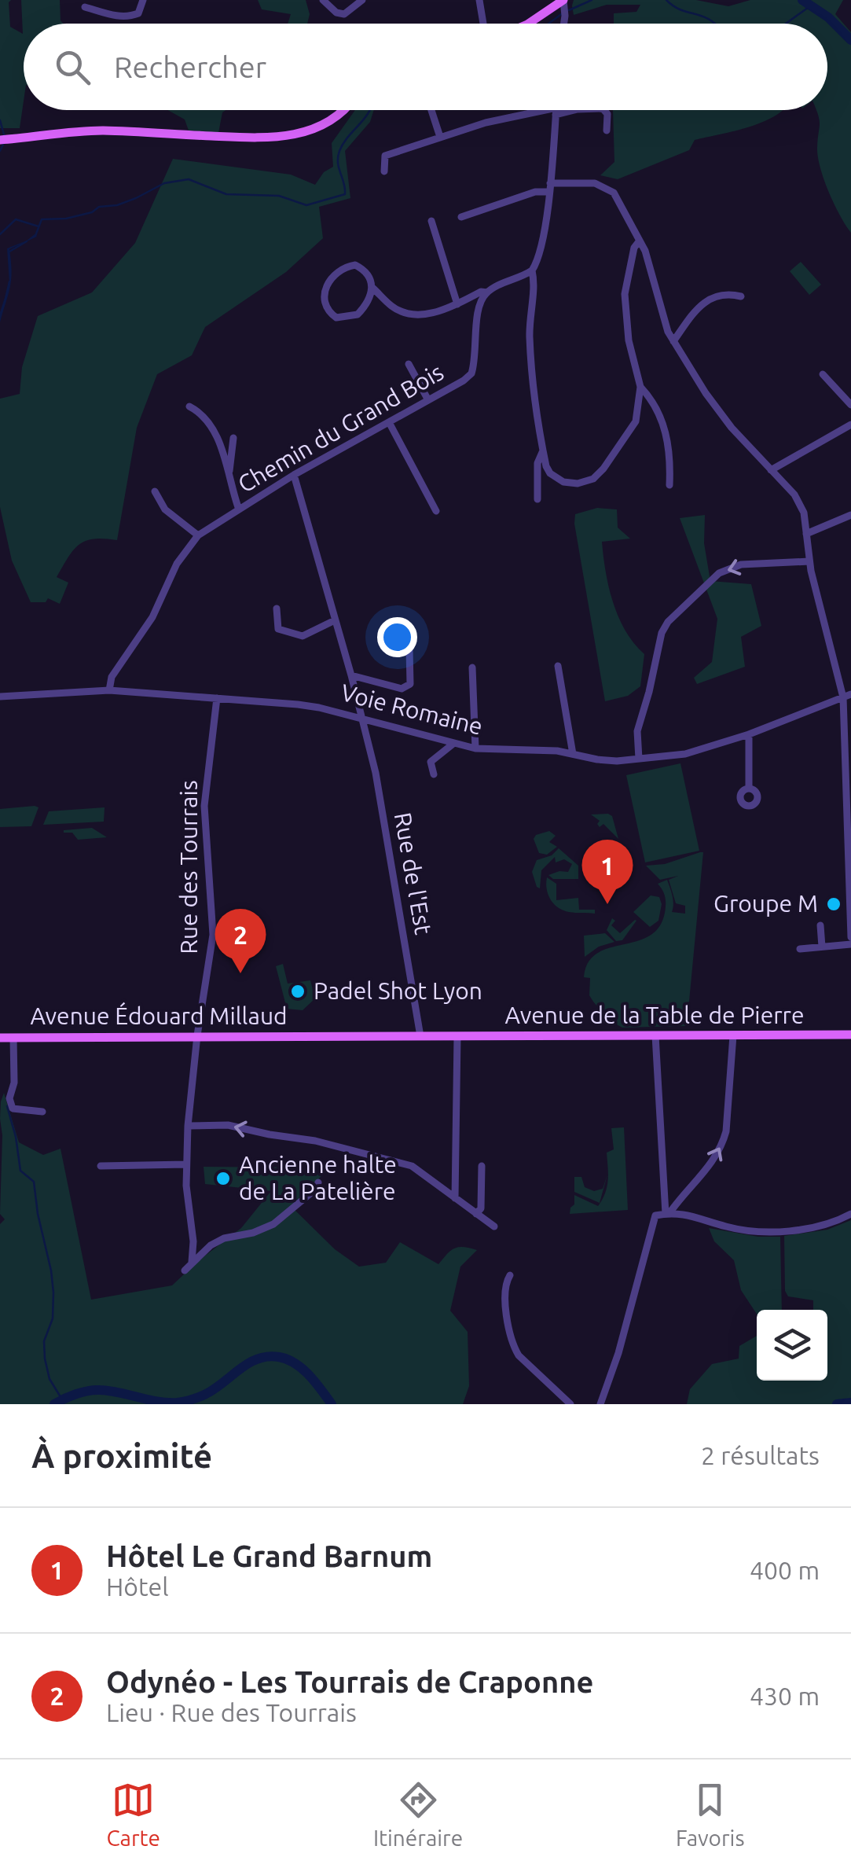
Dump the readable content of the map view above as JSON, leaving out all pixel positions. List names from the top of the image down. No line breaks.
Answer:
{"streets":{"main road":["Avenue de la Table de Pierre","Avenue Édouard Millaud"],"street":["Chemin du Grand Bois","Voie Romaine","Rue des Tourrais","Rue de l'Est"]},"crossings":[["Chemin du Grand Bois","Voie Romaine"],["Chemin du Grand Bois","Rue de l'Est"],["Voie Romaine","Rue des Tourrais"],["Voie Romaine","Rue de l'Est"],["Rue des Tourrais","Avenue Édouard Millaud"],["Rue de l'Est","Avenue de la Table de Pierre"],["Avenue de la Table de Pierre","Avenue Édouard Millaud"]],"places":["Groupe M","Padel Shot Lyon","Ancienne halte de La Patelière"],"page":{"search":"Rechercher","pins":["1","2"],"heading":["À proximité","2 résultats"],"list":[{"mark":"1","name":"Hôtel Le Grand Barnum","note":"Hôtel","value":"400 m"},{"mark":"2","name":"Odynéo - Les Tourrais de Craponne","note":"Lieu · Rue des Tourrais","value":"430 m"}],"nav":["Carte","Itinéraire","Favoris"]}}
